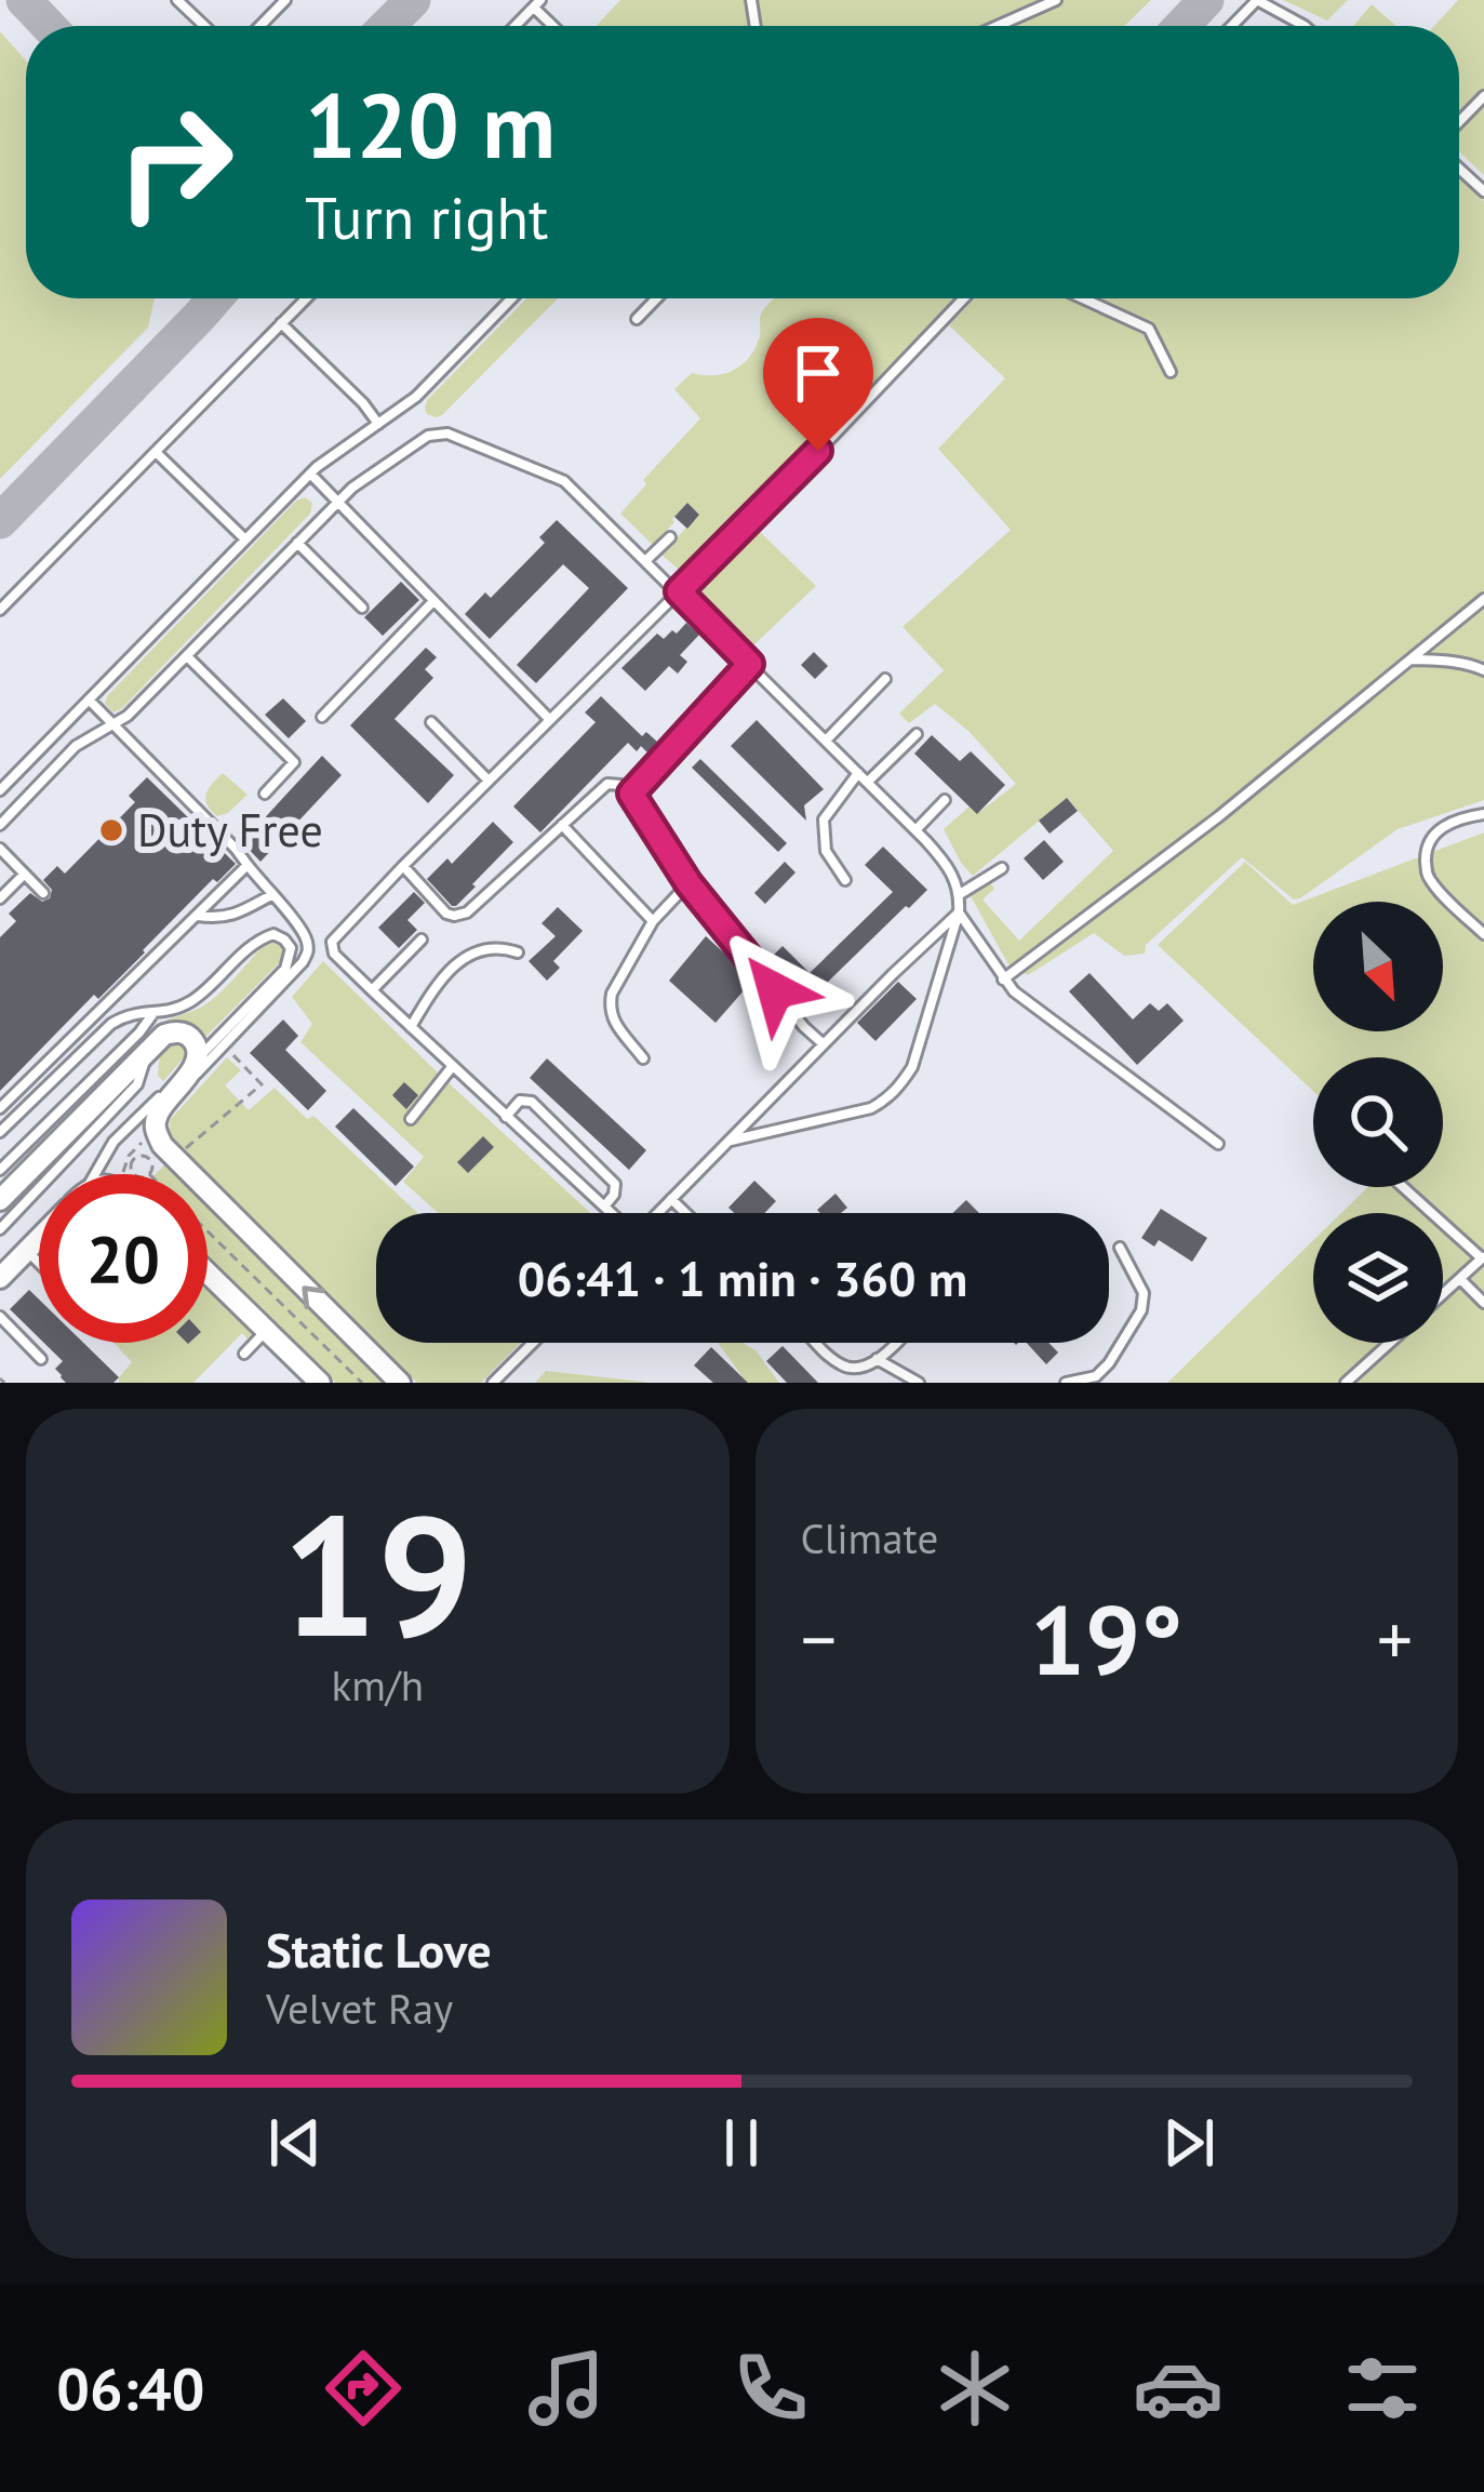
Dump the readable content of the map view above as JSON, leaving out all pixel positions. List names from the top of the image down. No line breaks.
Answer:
{"places":["Duty Free"],"north":"bottom right","page":{"turn":["120 m","Turn right"],"limit":"20","trip":"06:41 · 1 min · 360 m","tile":[["19","km/h"],"Climate"],"heat":["−","19°","+"],"song":["Static Love","Velvet Ray"],"tabs":"06:40"}}
